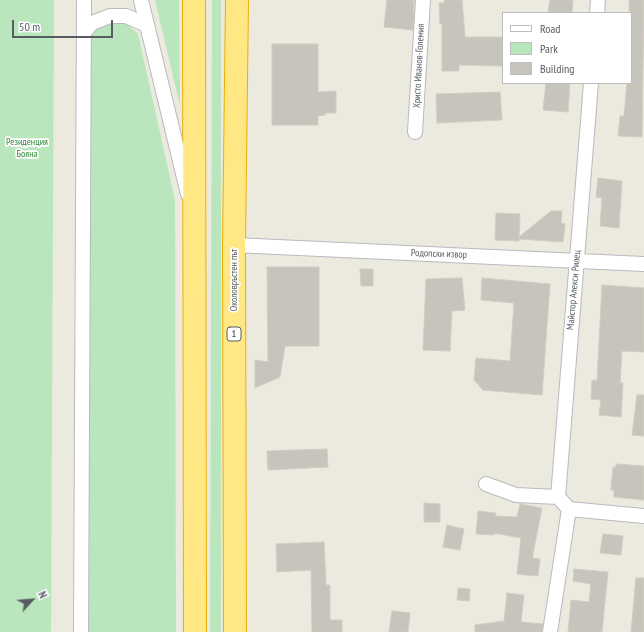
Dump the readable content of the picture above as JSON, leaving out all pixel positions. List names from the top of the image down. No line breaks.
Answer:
{"streets":{"highway":["Околовръстен път","1"],"street":["Христо Иванов-Големия","Родопски извор","Майстор Алекси Рилец"]},"crossings":[["Родопски извор","Околовръстен път"],["Родопски извор","Майстор Алекси Рилец"]],"parks":["Резиденция Бояна"],"legend":["Road","Park","Building"],"scale_bar":"50 m","north":"top right"}
